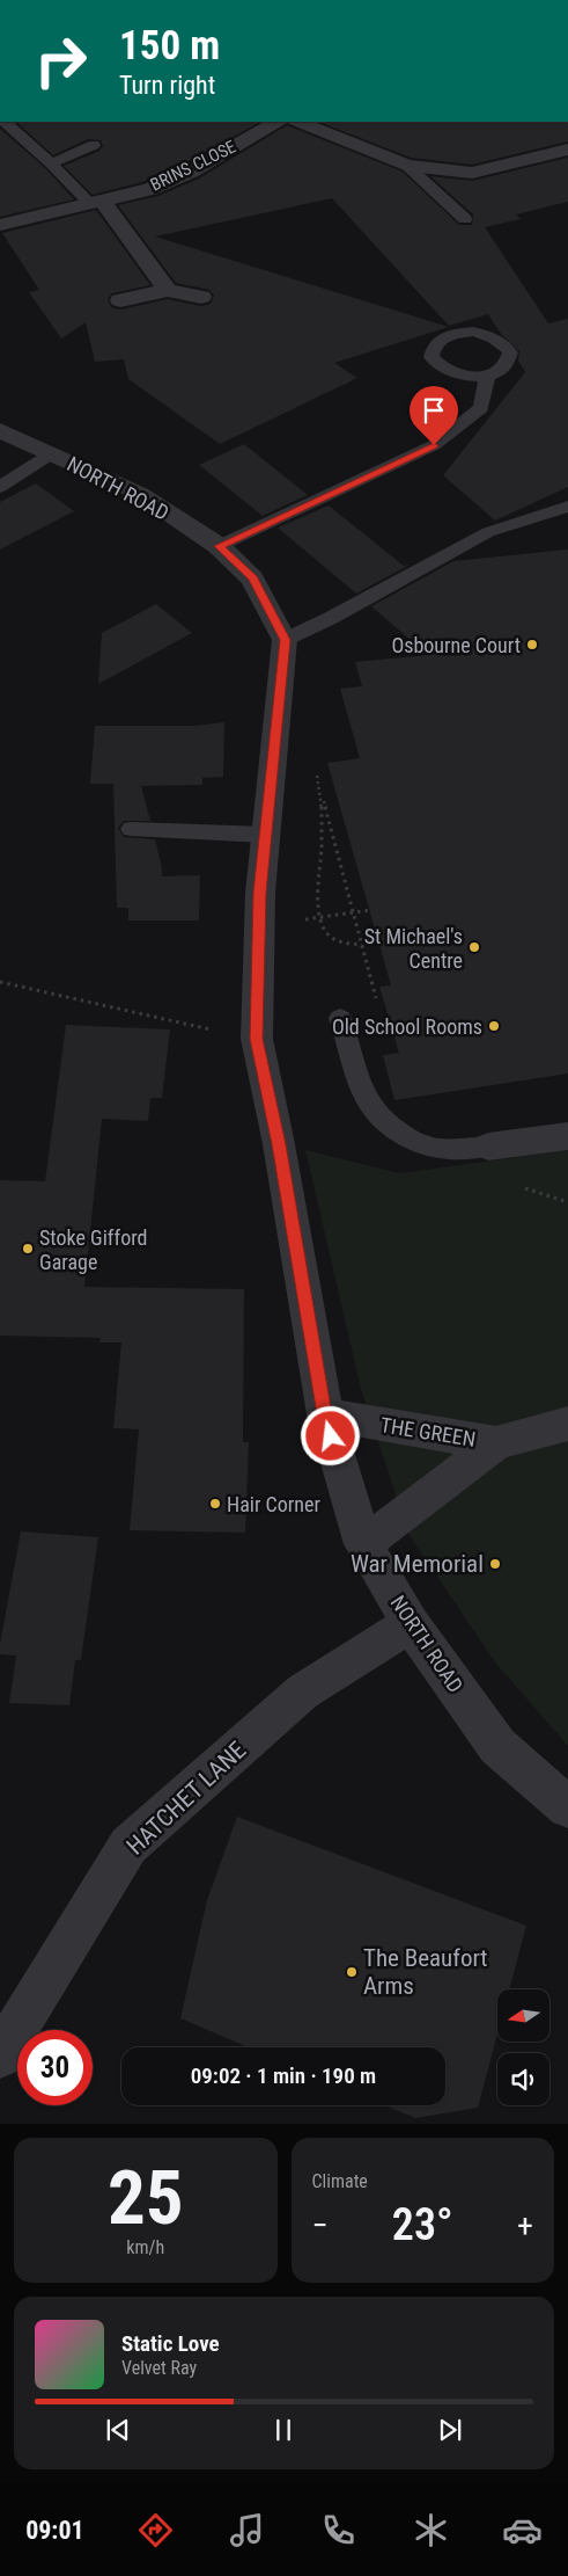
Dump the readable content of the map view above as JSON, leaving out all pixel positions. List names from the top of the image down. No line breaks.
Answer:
{"streets":{"street":["BRINS CLOSE","NORTH ROAD","THE GREEN","HATCHET LANE"]},"crossings":[["NORTH ROAD","THE GREEN"],["NORTH ROAD","HATCHET LANE"]],"places":["Osbourne Court","St Michael's Centre","Old School Rooms","Stoke Gifford Garage","Hair Corner","War Memorial","The Beaufort Arms"],"north":"left","page":{"turn":["150 m","Turn right"],"limit":"30","trip":"09:02 · 1 min · 190 m","tile":[["25","km/h"],"Climate"],"heat":["−","23°","+"],"song":["Static Love","Velvet Ray"],"tabs":"09:01"}}
